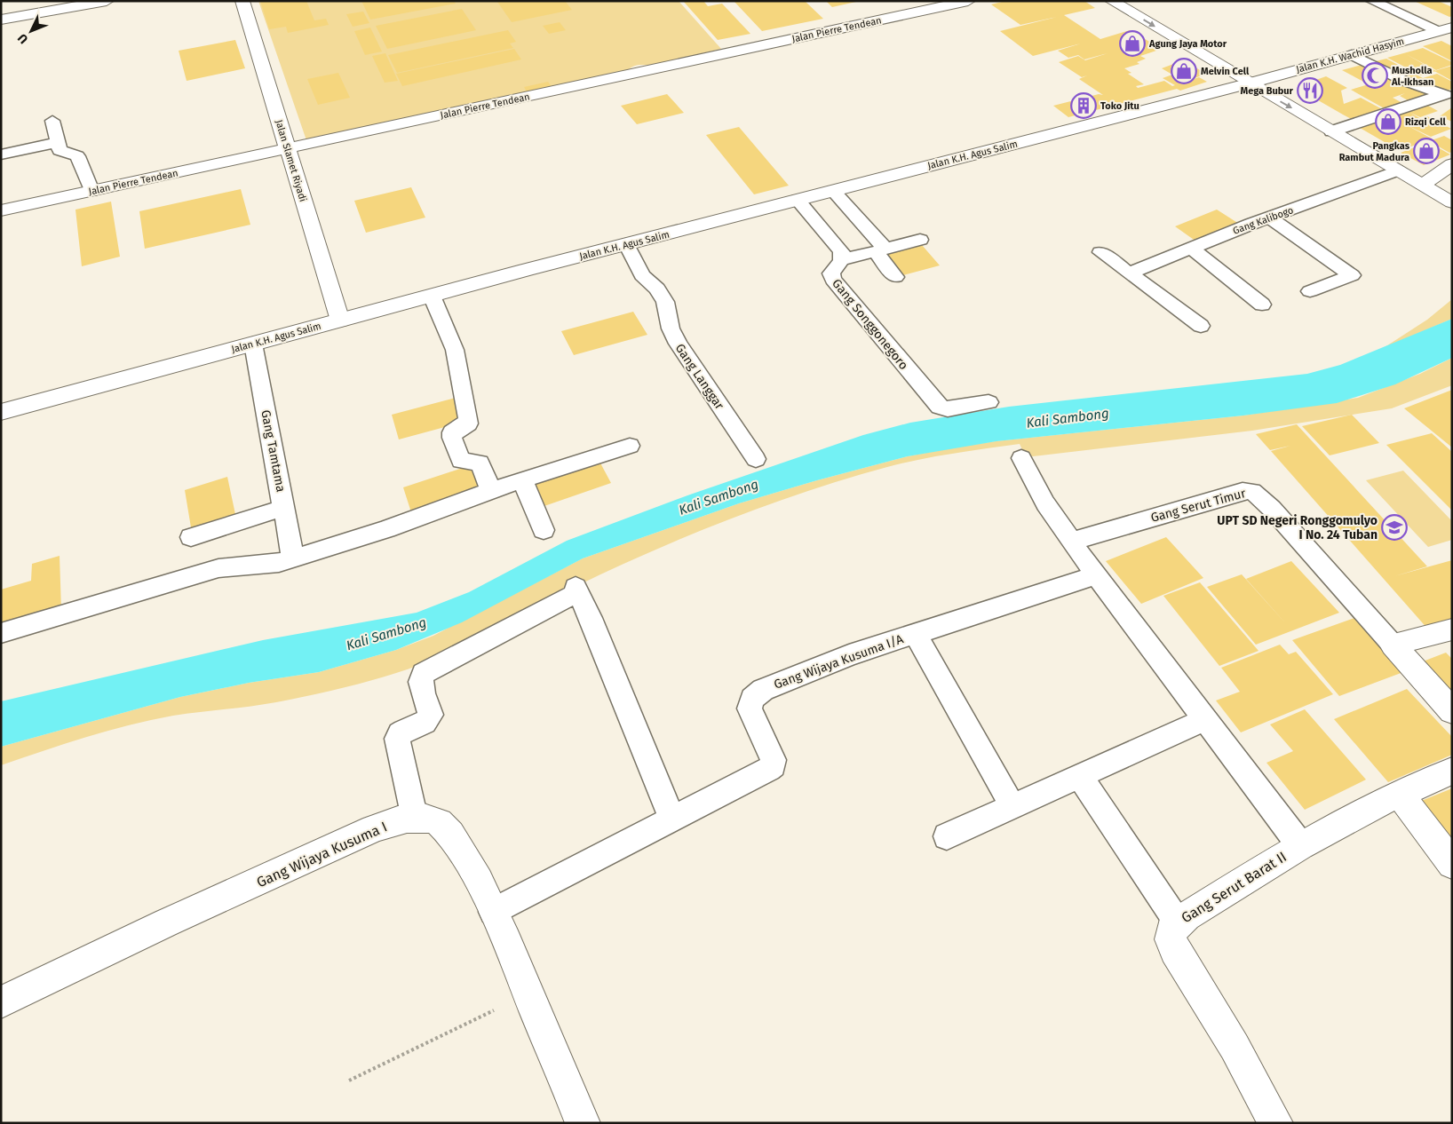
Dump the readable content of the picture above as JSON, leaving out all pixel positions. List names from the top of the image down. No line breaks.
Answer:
{"streets":{"street":["Jalan Pierre Tendean","Jalan K.H. Wachid Hasyim","Jalan K.H. Agus Salim","Jalan Slamet Riyadi","Gang Wijaya Kusuma I","Gang Serut Barat II"],"lane":["Gang Kalibogo","Gang Songgonegoro","Gang Langgar","Gang Tamtama","Gang Serut Timur","Gang Wijaya Kusuma I/A"]},"crossings":[["Jalan Pierre Tendean","Jalan Slamet Riyadi"],["Jalan K.H. Wachid Hasyim","Jalan K.H. Agus Salim"],["Jalan K.H. Agus Salim","Jalan Slamet Riyadi"],["Jalan K.H. Agus Salim","Gang Songgonegoro"],["Jalan K.H. Agus Salim","Gang Langgar"],["Jalan K.H. Agus Salim","Gang Tamtama"],["Gang Wijaya Kusuma I/A","Gang Wijaya Kusuma I"]],"water":["Kali Sambong"],"places":{"shop":["Agung Jaya Motor","Melvin Cell","Rizqi Cell","Pangkas Rambut Madura"],"mosque":["Musholla Al-Ikhsan"],"restaurant":["Mega Bubur"],"building":["Toko Jitu"],"school or university":["UPT SD Negeri Ronggomulyo I No. 24 Tuban"]},"north":"bottom left"}
